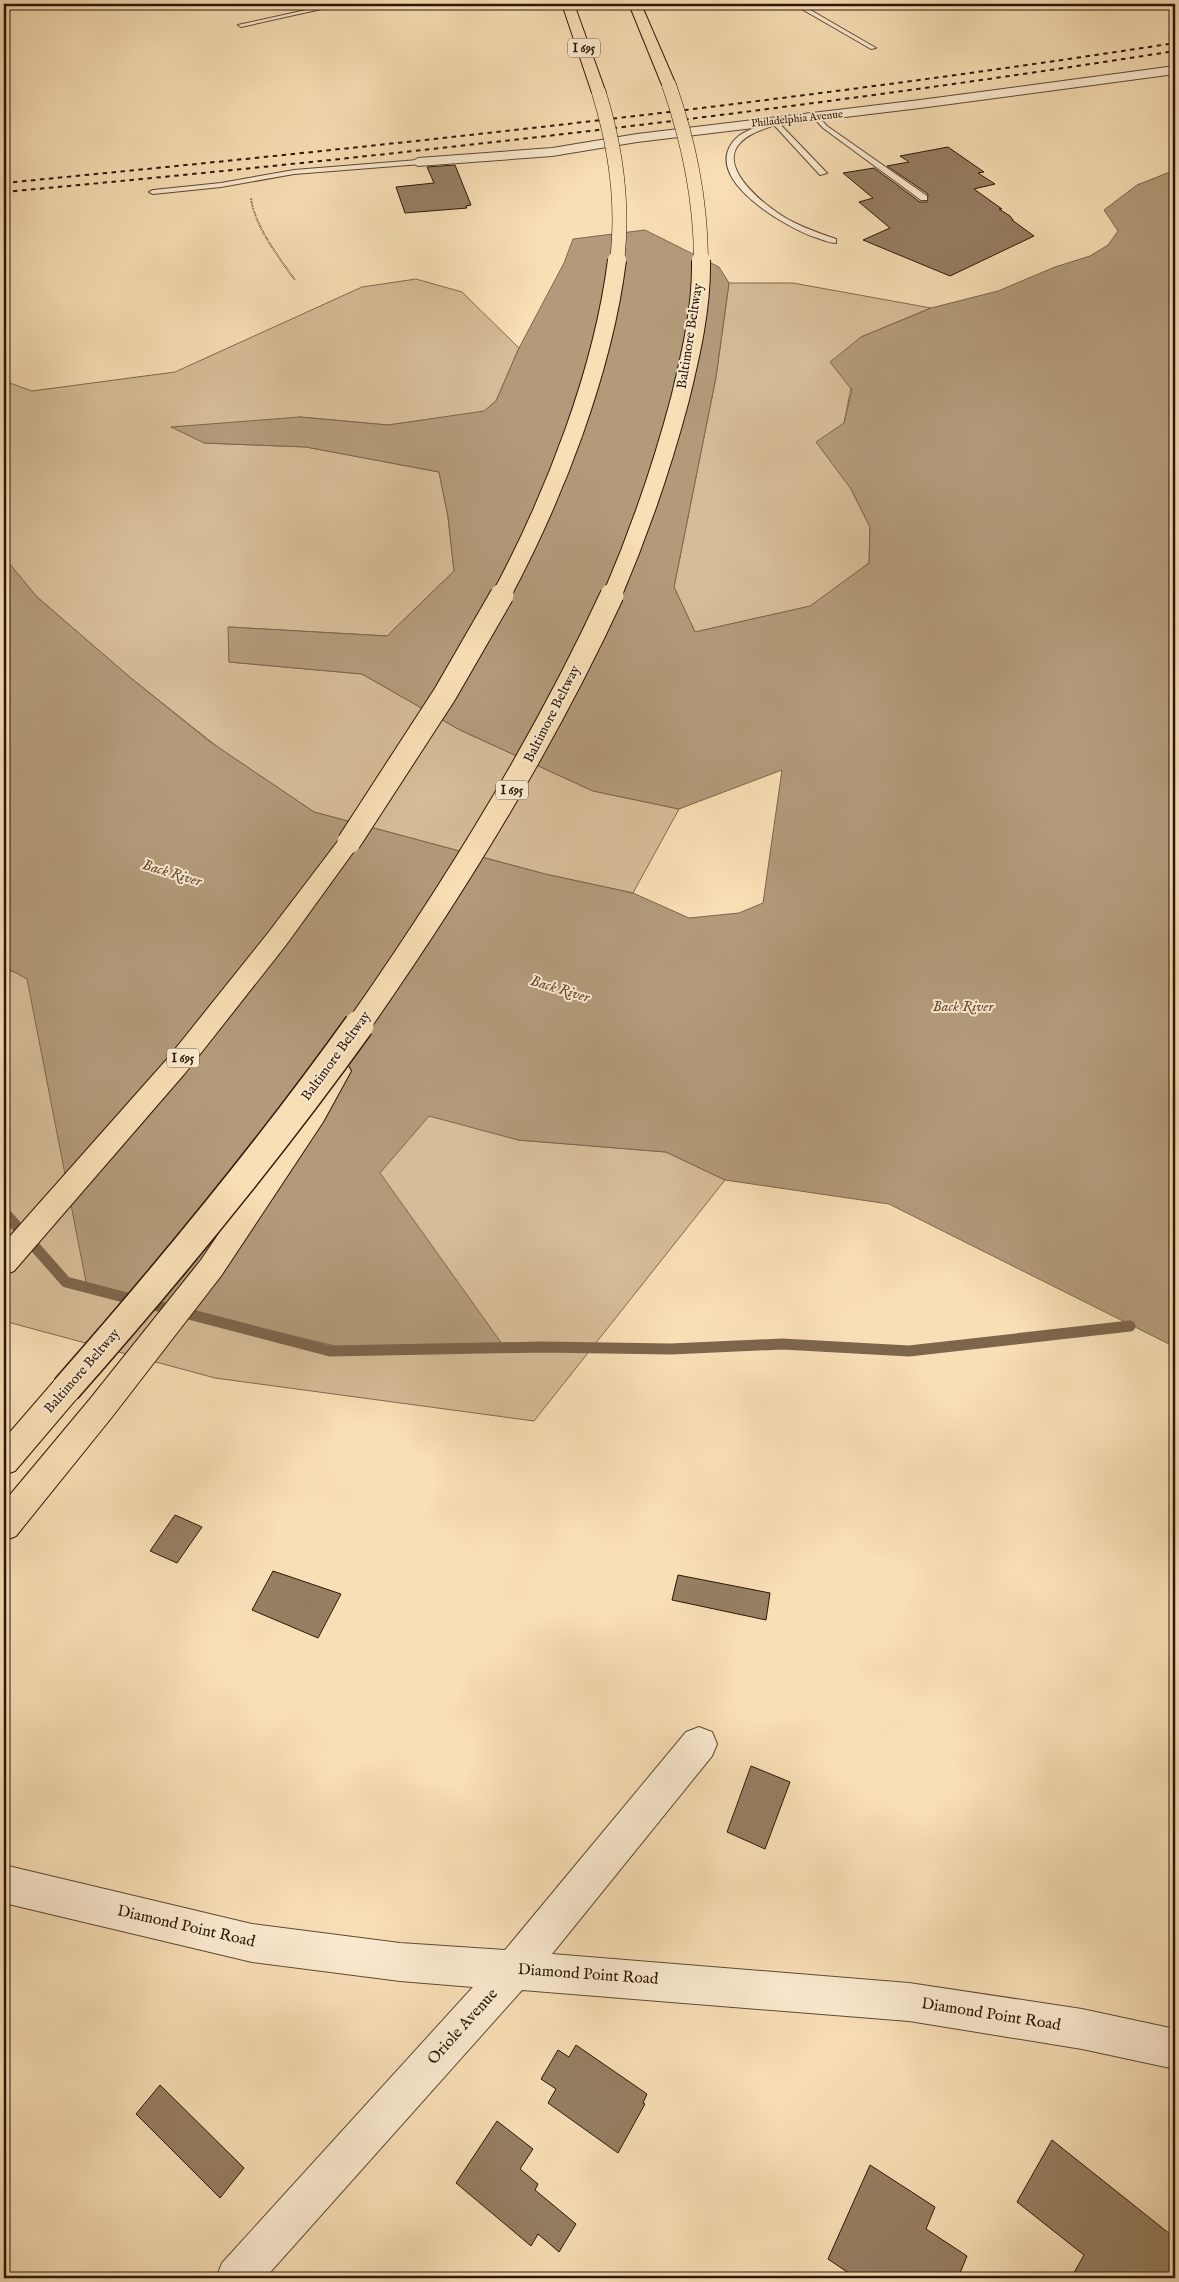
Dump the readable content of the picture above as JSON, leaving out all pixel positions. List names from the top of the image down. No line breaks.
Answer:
{"streets":{"highway":["I 695","Baltimore Beltway"],"street":["Philadelphia Avenue","Diamond Point Road","Oriole Avenue"]},"crossings":[["Diamond Point Road","Oriole Avenue"]],"water":["Back River"]}
